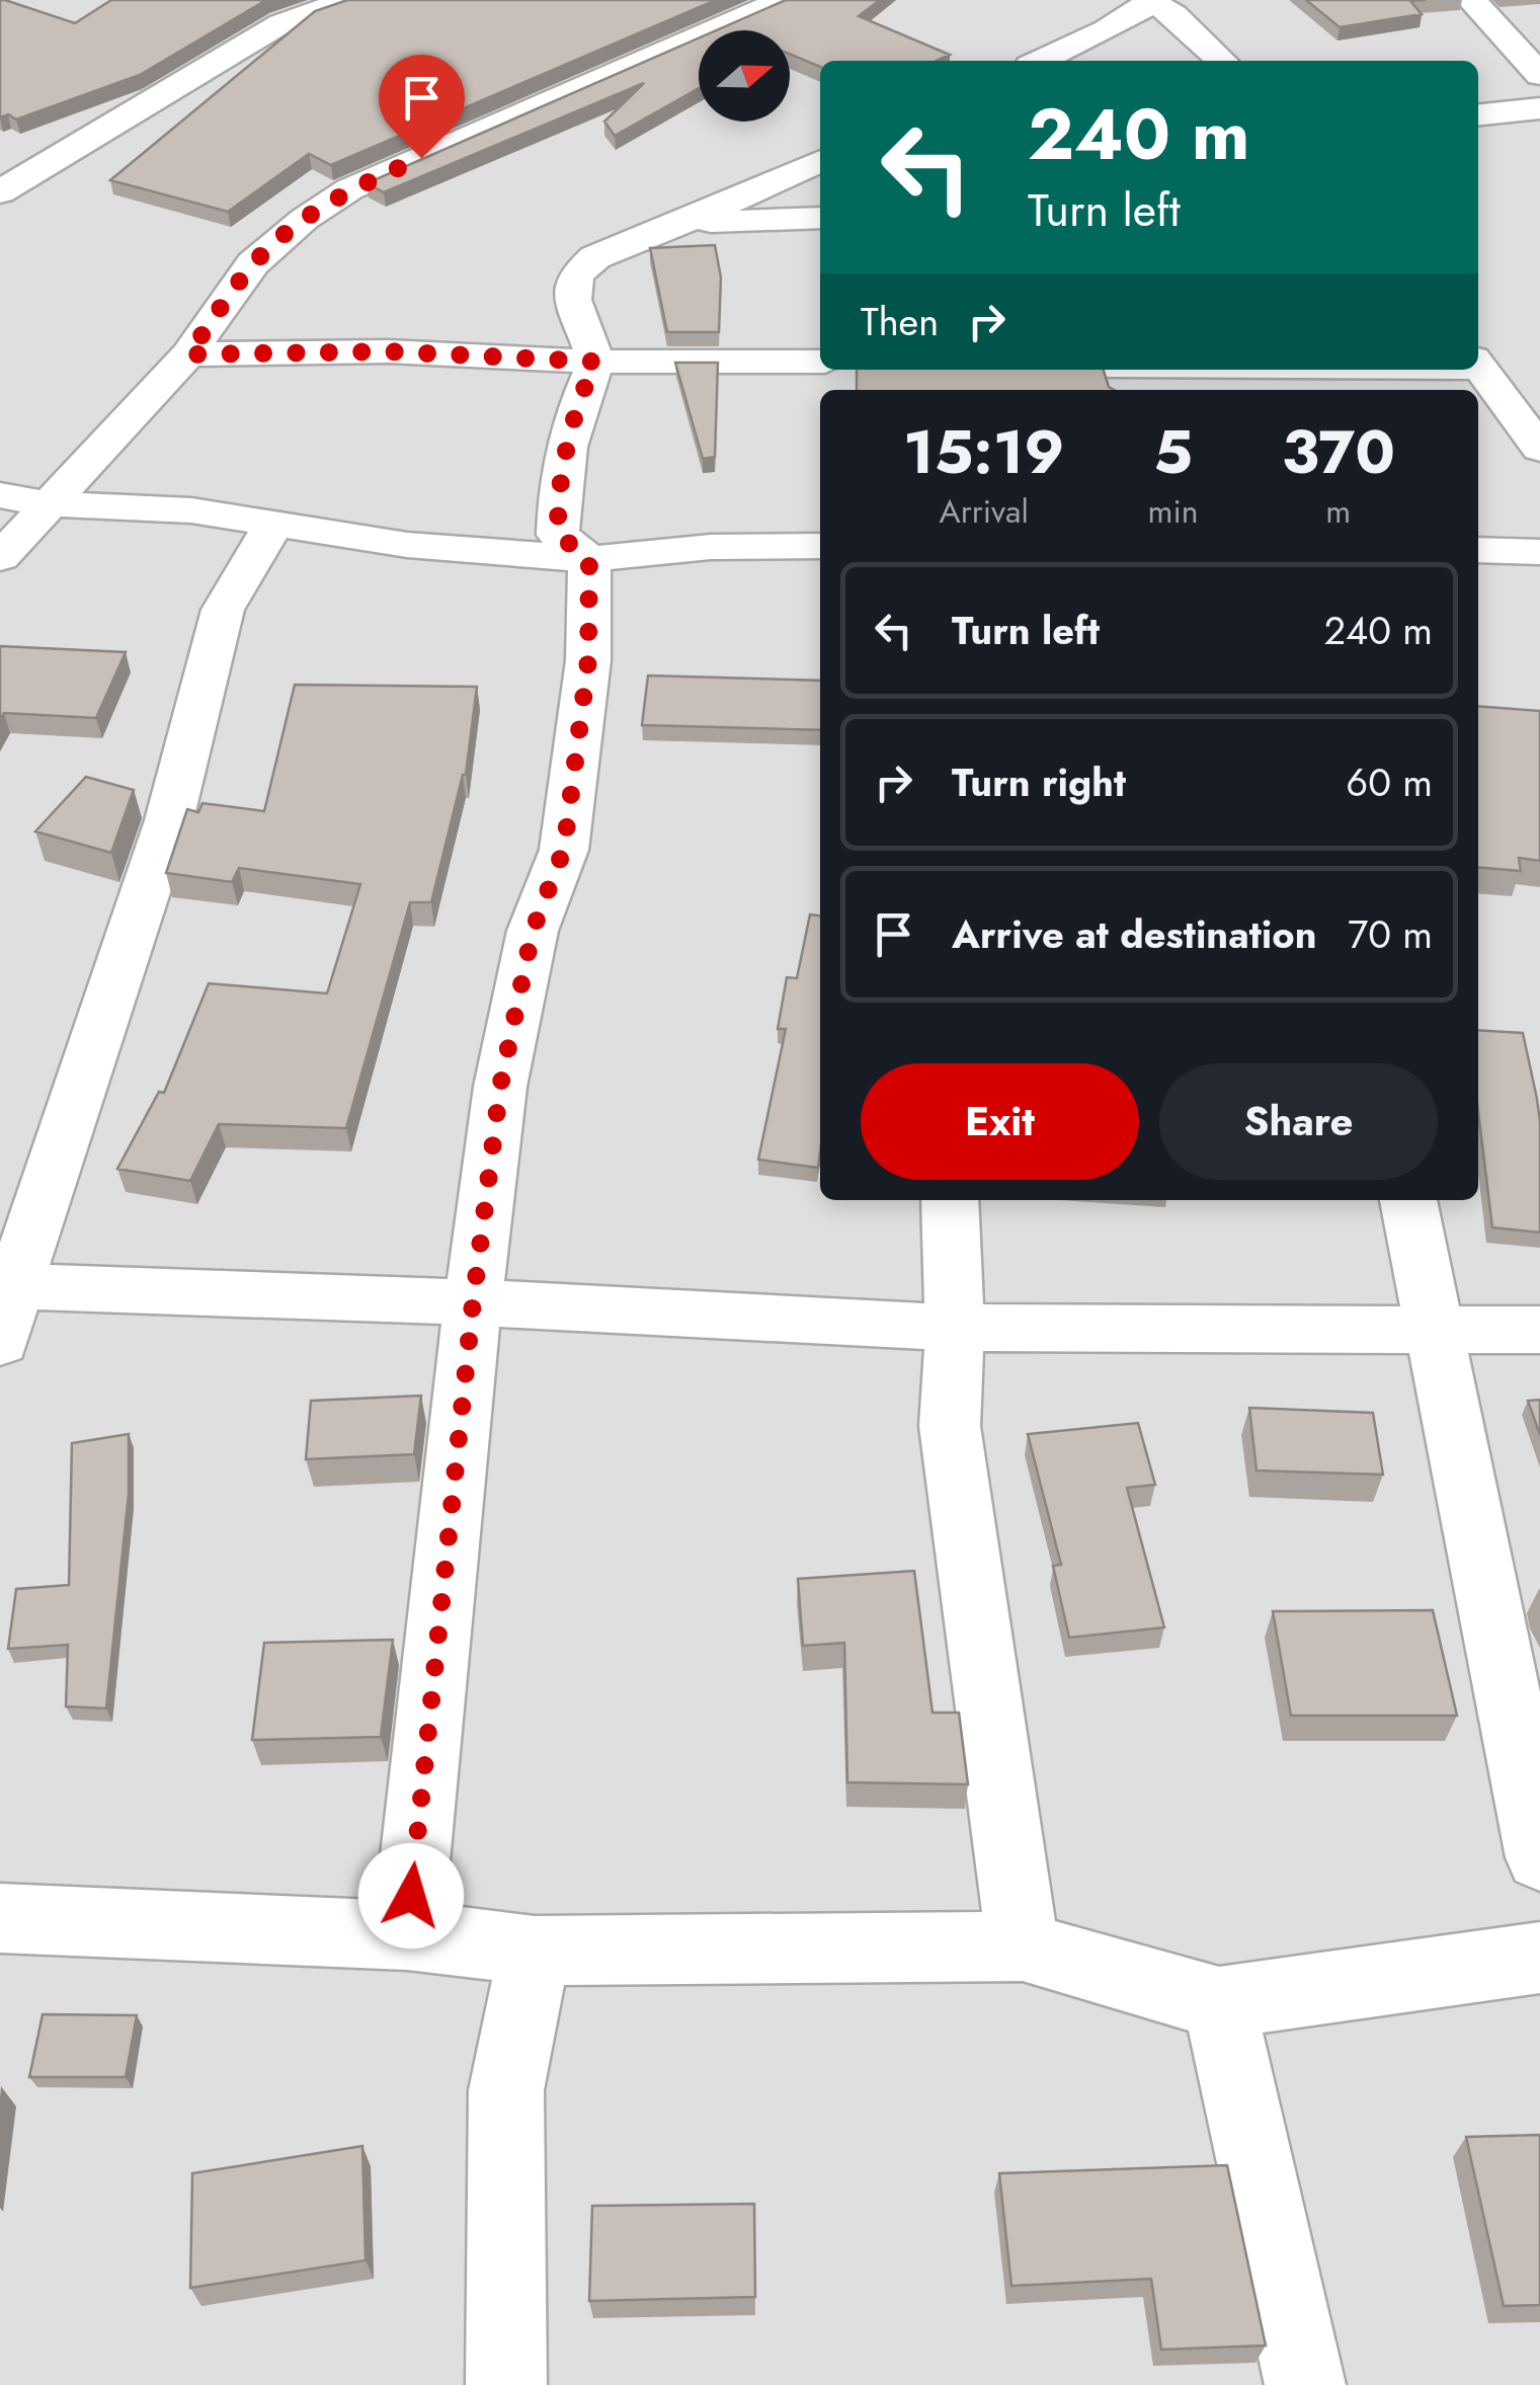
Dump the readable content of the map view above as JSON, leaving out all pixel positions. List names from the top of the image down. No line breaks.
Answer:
{"north":"right","page":{"turn":["240 m","Turn left"],"then":"Then","eta":["15:19","Arrival","5","min","370","m"],"list":[{"name":"Turn left","value":"240 m"},{"name":"Turn right","value":"60 m"},{"name":"Arrive at destination","value":"70 m"}],"buttons":["Exit","Share"]}}
